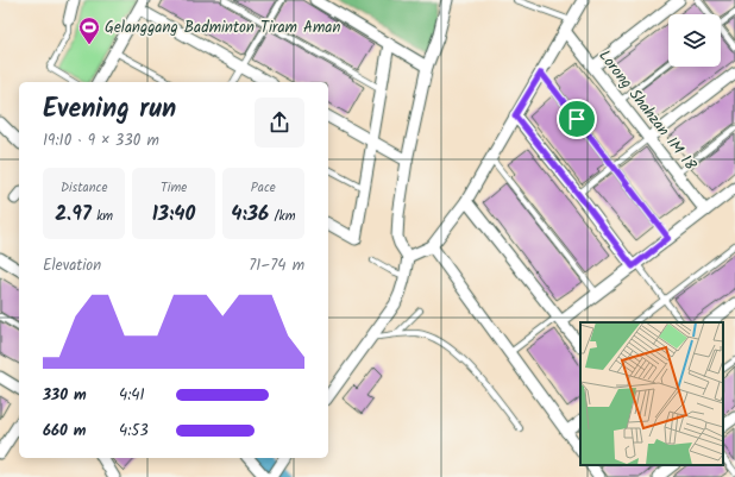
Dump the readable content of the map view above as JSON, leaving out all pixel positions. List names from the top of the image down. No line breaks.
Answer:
{"streets":{"street":["Lorong Shahzan IM 18"]},"places":{"sports":["Gelanggang Badminton Tiram Aman"]},"page":{"heading":["Evening run","19:10 · 9 × 330 m"],"stats":[["Distance","2.97 km"],["Time","13:40"],["Pace","4:36 /km"]],"chart":["Elevation","71–74 m"],"list":[{"name":"330 m","note":"4:41"},{"name":"660 m","note":"4:53"}]}}
